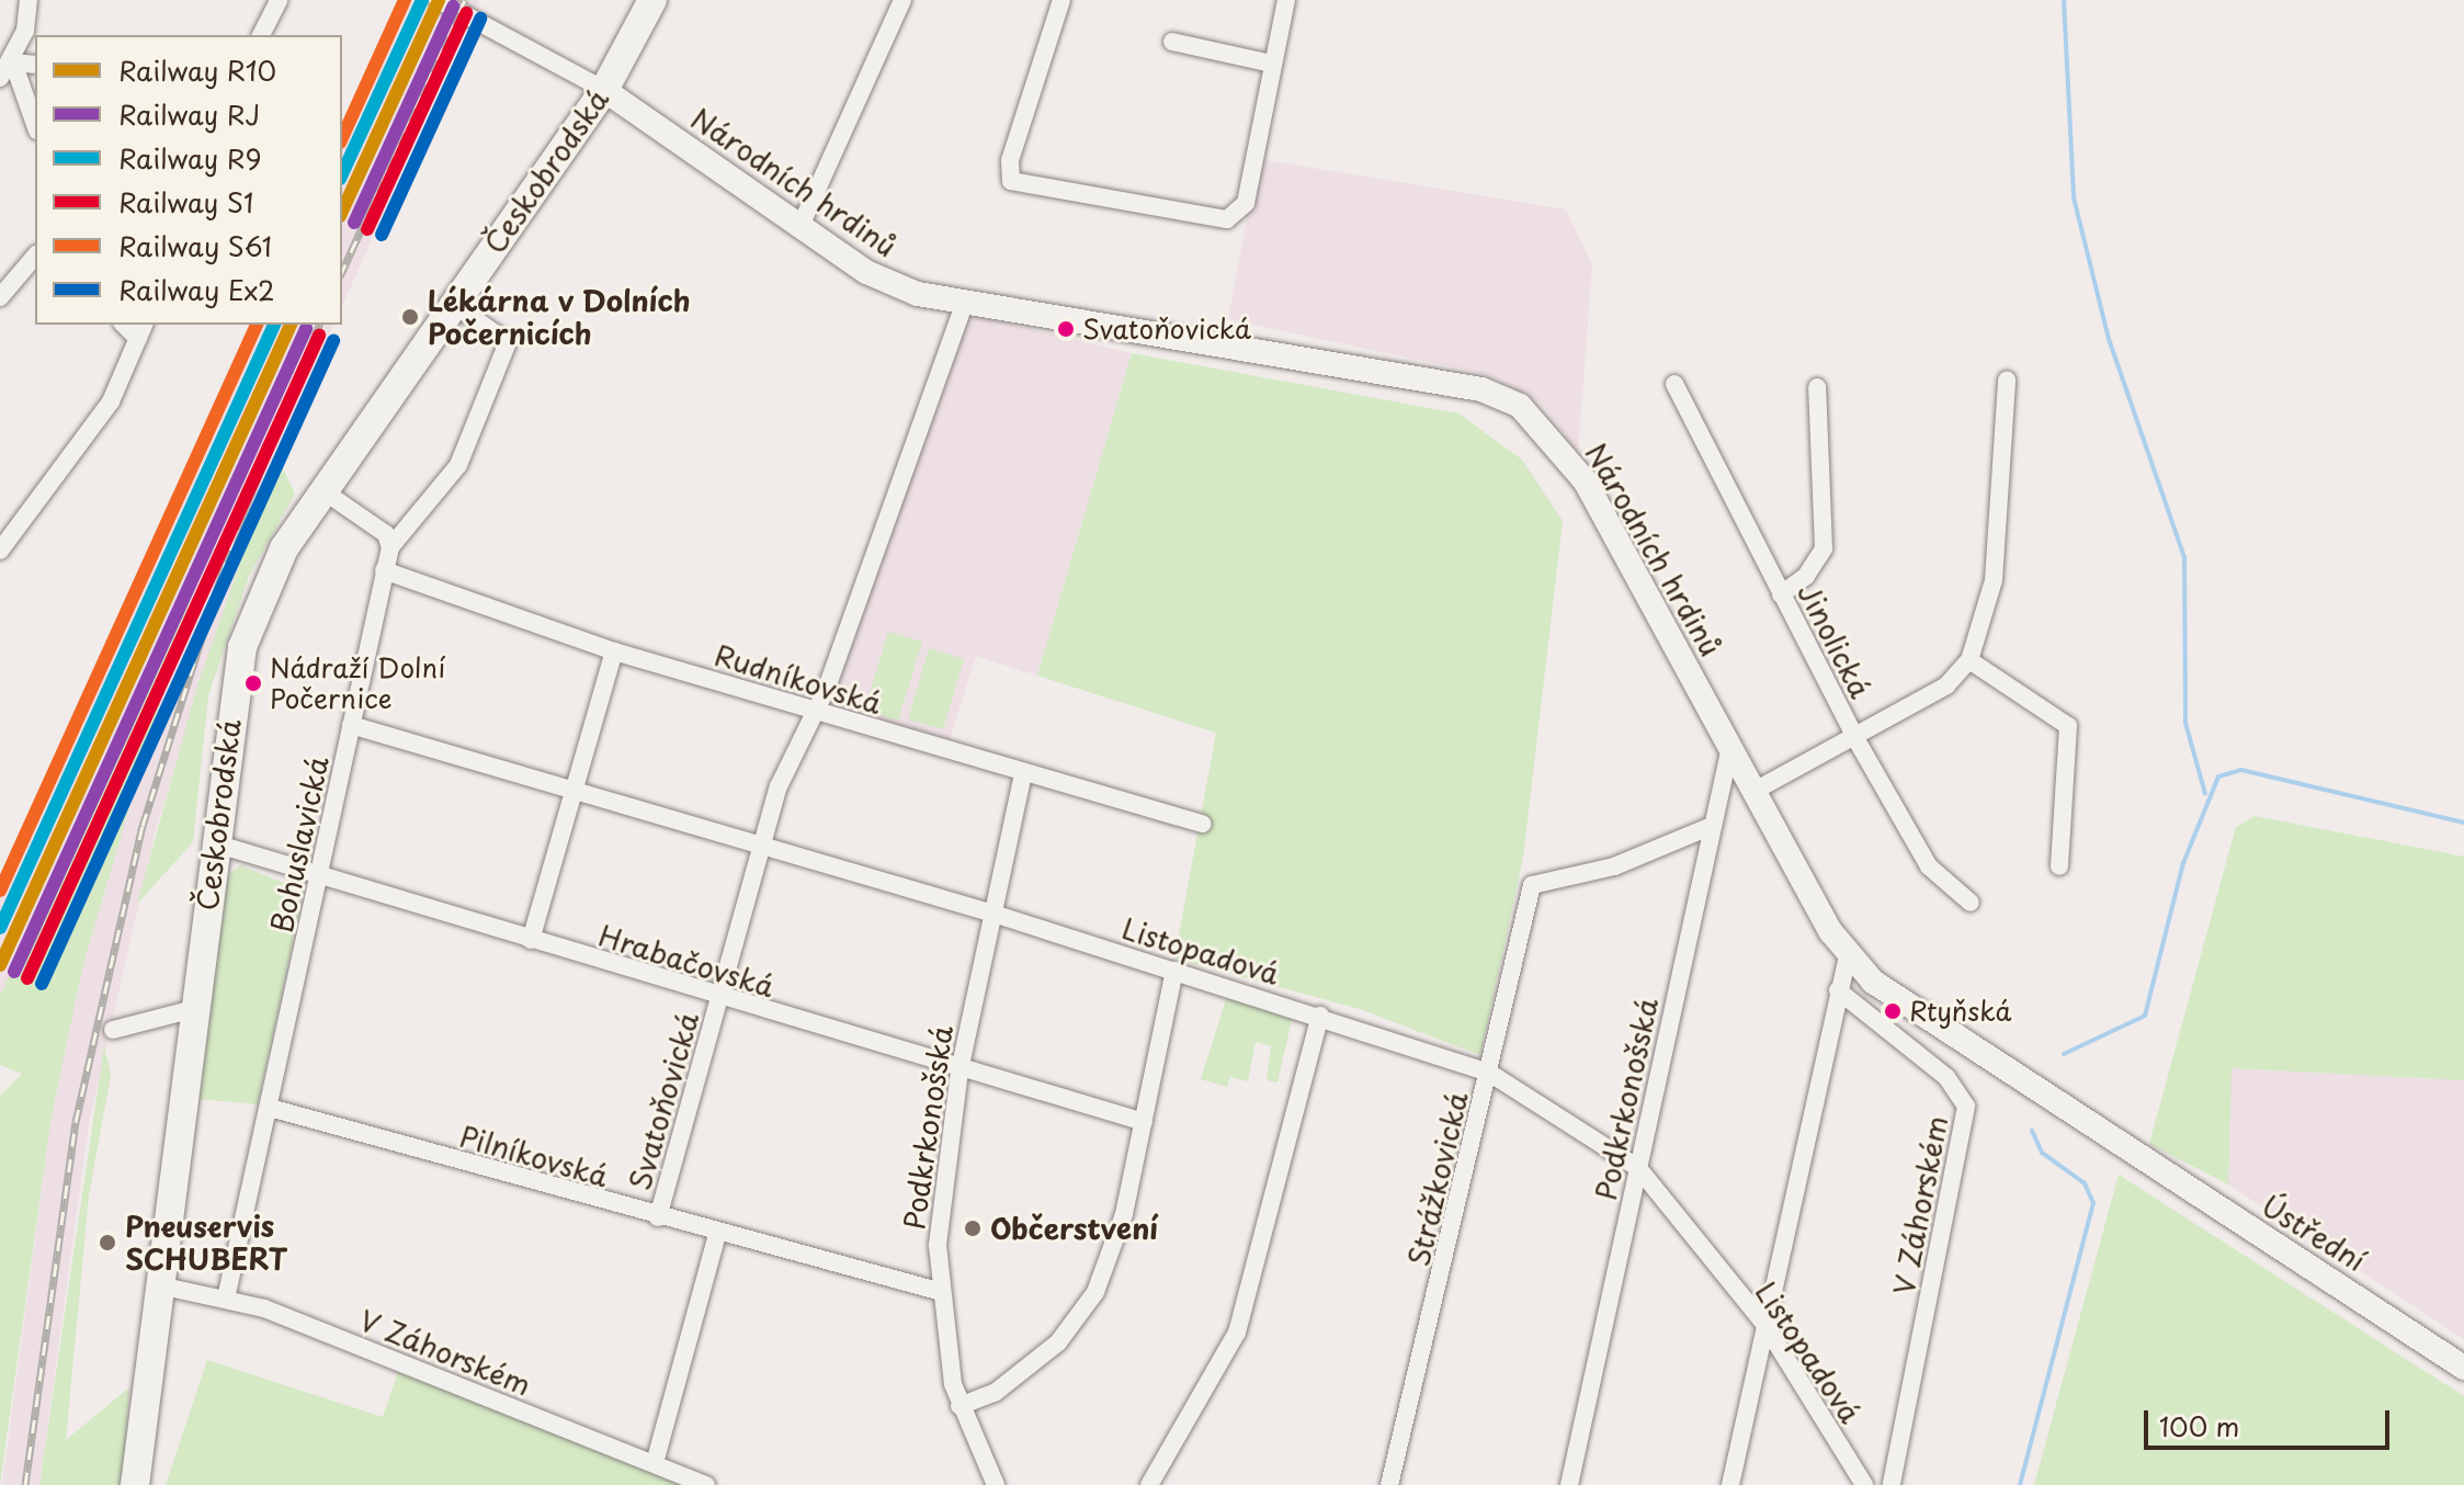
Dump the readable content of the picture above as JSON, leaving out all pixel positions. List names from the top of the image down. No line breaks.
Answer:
{"streets":{"main road":["Českobrodská"],"street":["Národních hrdinů","Jinolická","Rudníkovská","Bohuslavická","Listopadová","Hrabačovská","Podkrkonošská","Svatoňovická","Pilníkovská","Strážkovická","V Záhorském","Ústřední"]},"crossings":[["Českobrodská","Národních hrdinů"],["Českobrodská","Bohuslavická"],["Českobrodská","Hrabačovská"],["Českobrodská","V Záhorském"],["Národních hrdinů","Podkrkonošská"],["Národních hrdinů","Svatoňovická"],["Národních hrdinů","Ústřední"],["Rudníkovská","Bohuslavická"],["Rudníkovská","Podkrkonošská"],["Rudníkovská","Svatoňovická"],["Bohuslavická","Listopadová"],["Bohuslavická","Hrabačovská"],["Bohuslavická","Pilníkovská"],["Bohuslavická","V Záhorském"],["Listopadová","Podkrkonošská"],["Listopadová","Svatoňovická"],["Listopadová","Strážkovická"],["Hrabačovská","Podkrkonošská"],["Hrabačovská","Svatoňovická"],["Podkrkonošská","Pilníkovská"],["Podkrkonošská","Strážkovická"],["Svatoňovická","Pilníkovská"]],"places":["Lékárna v Dolních Počernicích","Svatoňovická","Nádraží Dolní Počernice","Rtyňská","Občerstvení","Pneuservis SCHUBERT"],"lines":["rail line R10","rail line R9","rail line S61","rail line RJ","rail line S1","rail line Ex2"],"legend":["Railway R10","Railway RJ","Railway R9","Railway S1","Railway S61","Railway Ex2"],"scale_bar":"100 m"}
